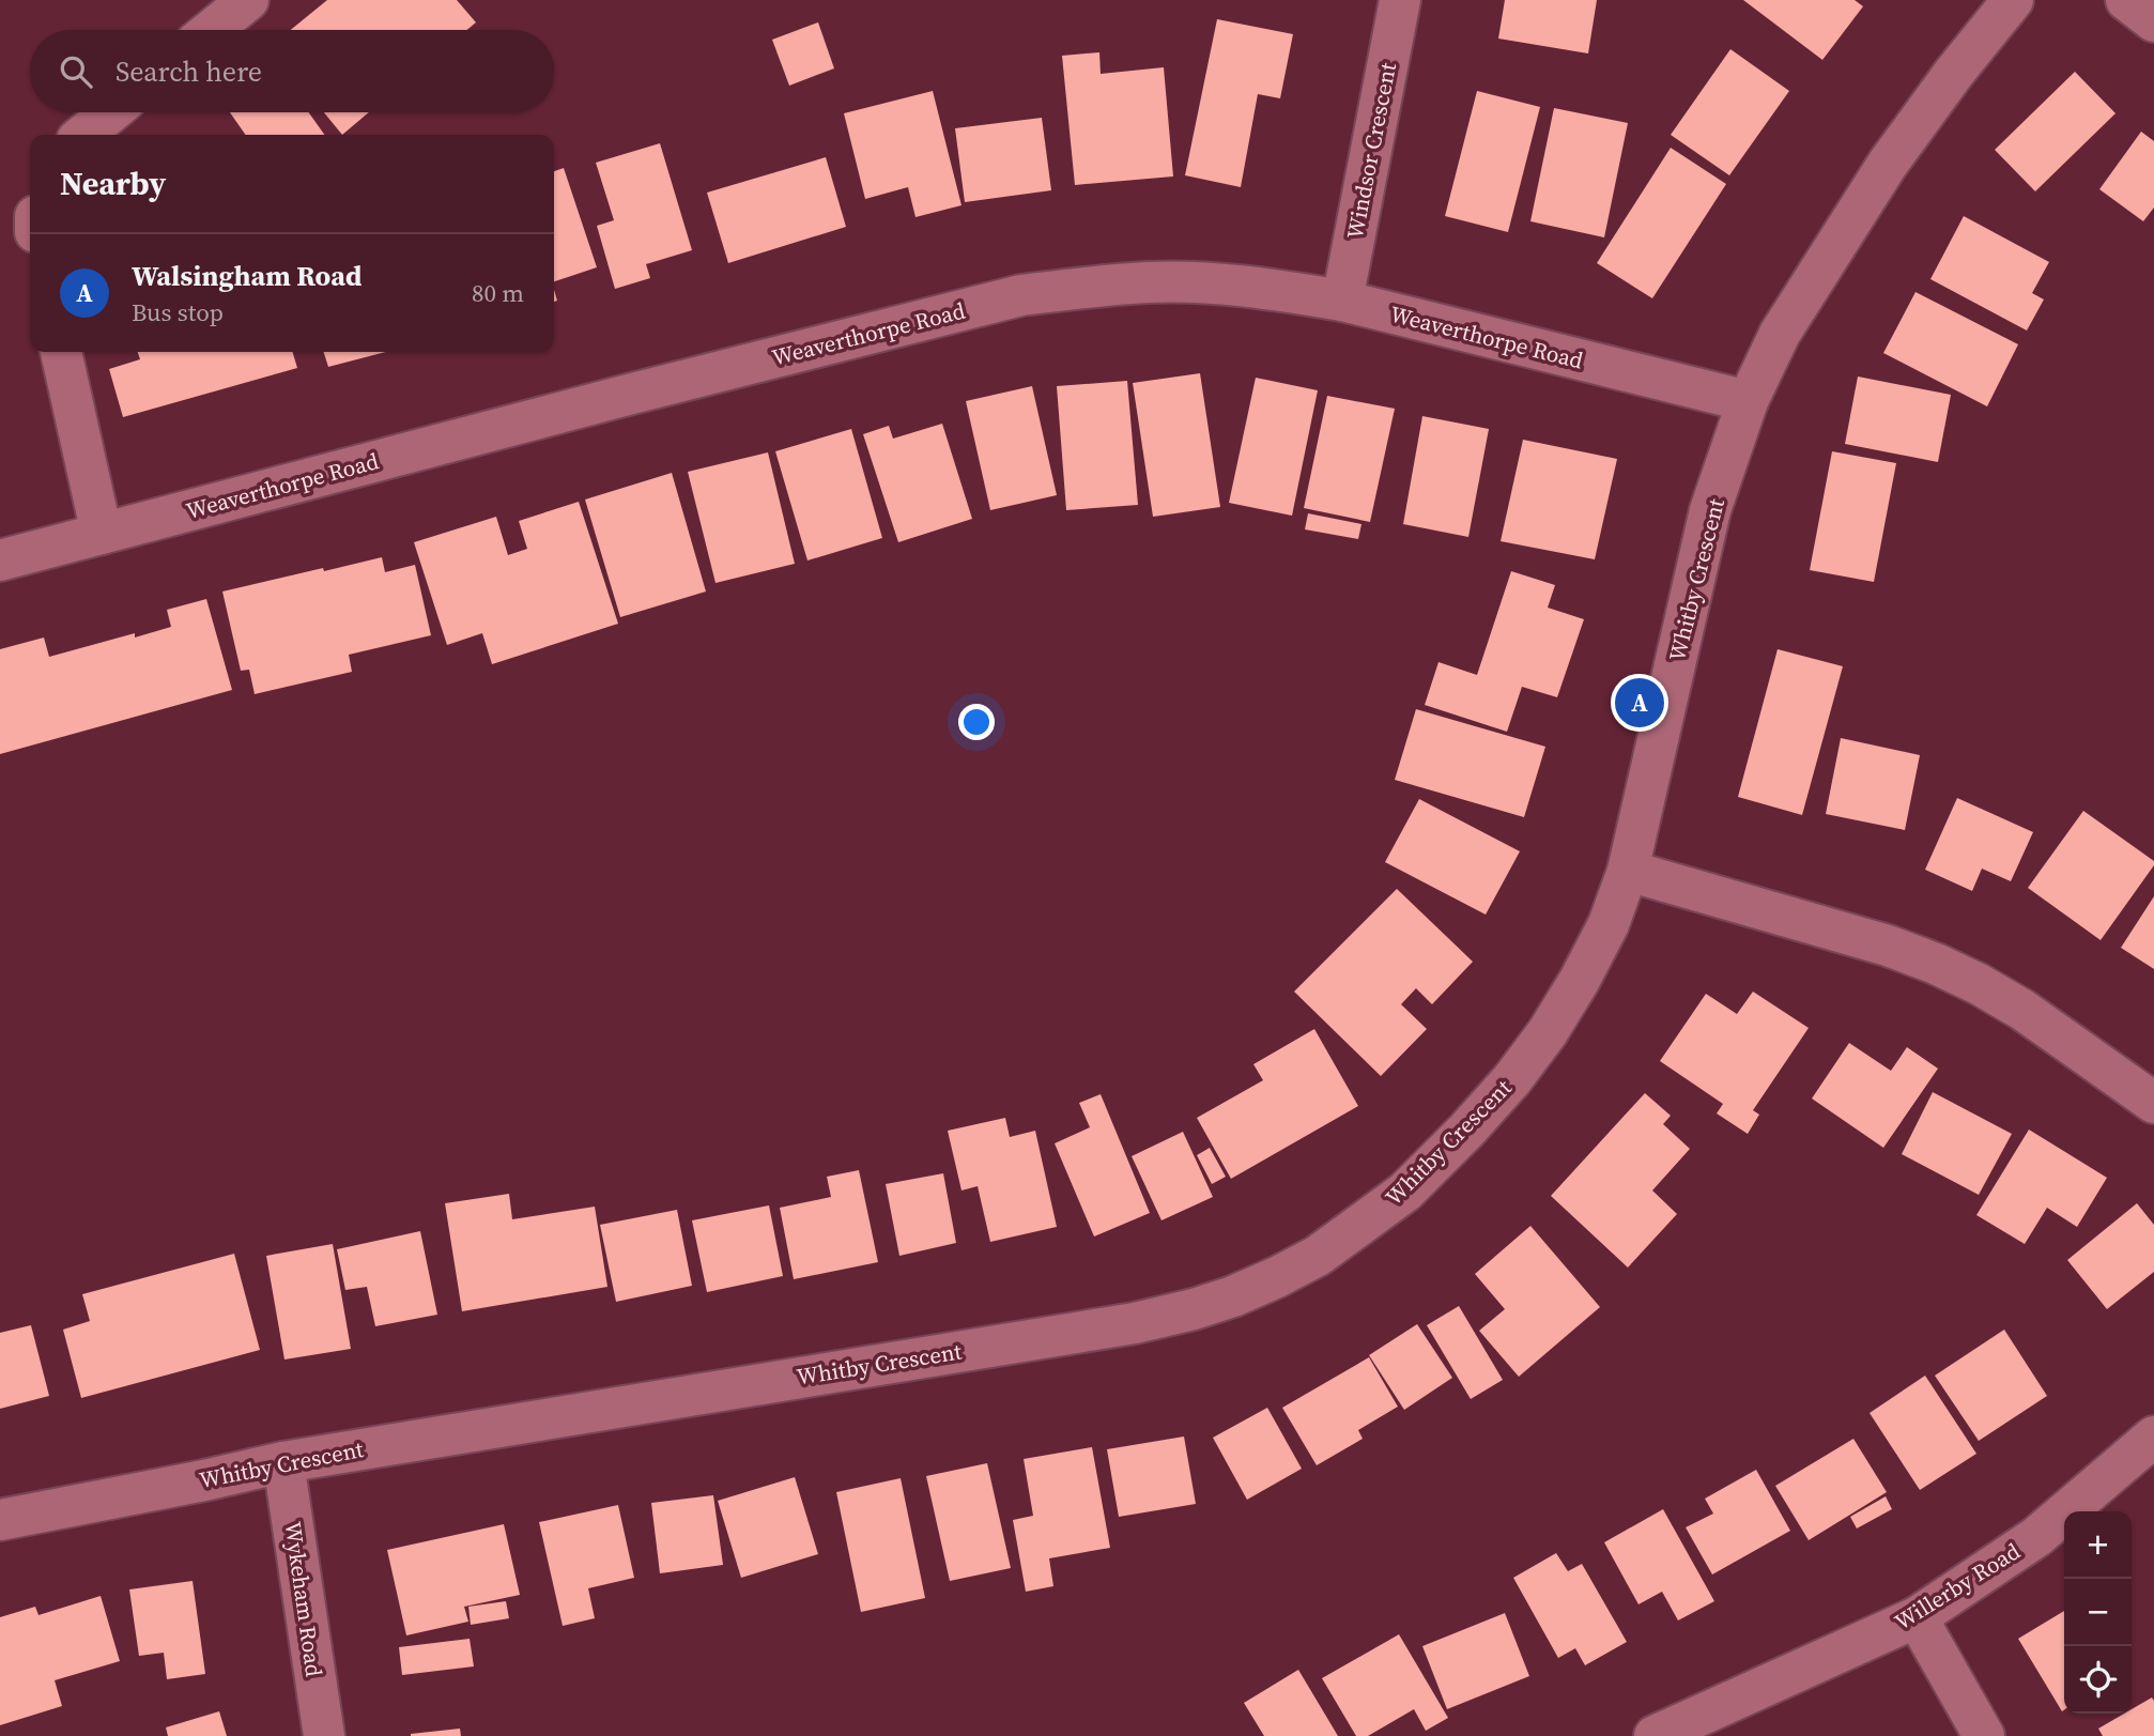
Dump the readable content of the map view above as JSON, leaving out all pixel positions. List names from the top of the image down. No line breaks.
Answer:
{"streets":{"street":["Windsor Crescent","Weaverthorpe Road","Whitby Crescent","Willerby Road","Wykeham Road"]},"crossings":[["Windsor Crescent","Weaverthorpe Road"],["Weaverthorpe Road","Whitby Crescent"],["Whitby Crescent","Wykeham Road"]],"page":{"search":"Search here","heading":"Nearby","list":[{"mark":"A","name":"Walsingham Road","note":"Bus stop","value":"80 m"}],"pins":"A","map_buttons":["+","−"]}}
